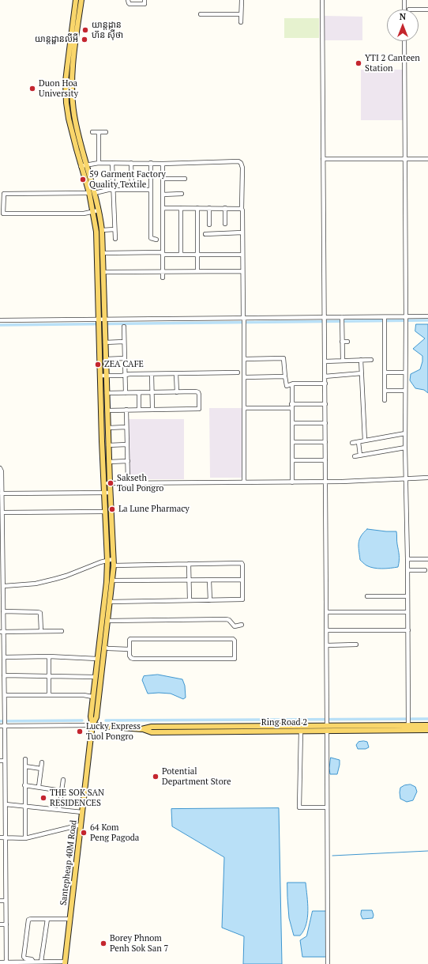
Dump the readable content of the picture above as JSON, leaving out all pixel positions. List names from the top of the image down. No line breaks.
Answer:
{"streets":{"main road":["Ring Road 2","Santepheap 40M Road"]},"crossings":[["Ring Road 2","Santepheap 40M Road"]],"places":["យាន្ដដ្ឋាន ហ៊ន ស៊ីថា","យាន្ដដ្ឋានលីអី","YTI 2 Canteen Station","Duon Hoa University","59 Garment Factory Quality Textile","ZEA CAFE","Sakseth Toul Pongro","La Lune Pharmacy","Lucky Express Tuol Pongro","Potential Department Store","THE SOK SAN RESIDENCES","64 Kom Peng Pagoda","Borey Phnom Penh Sok San 7"],"north":"top"}
